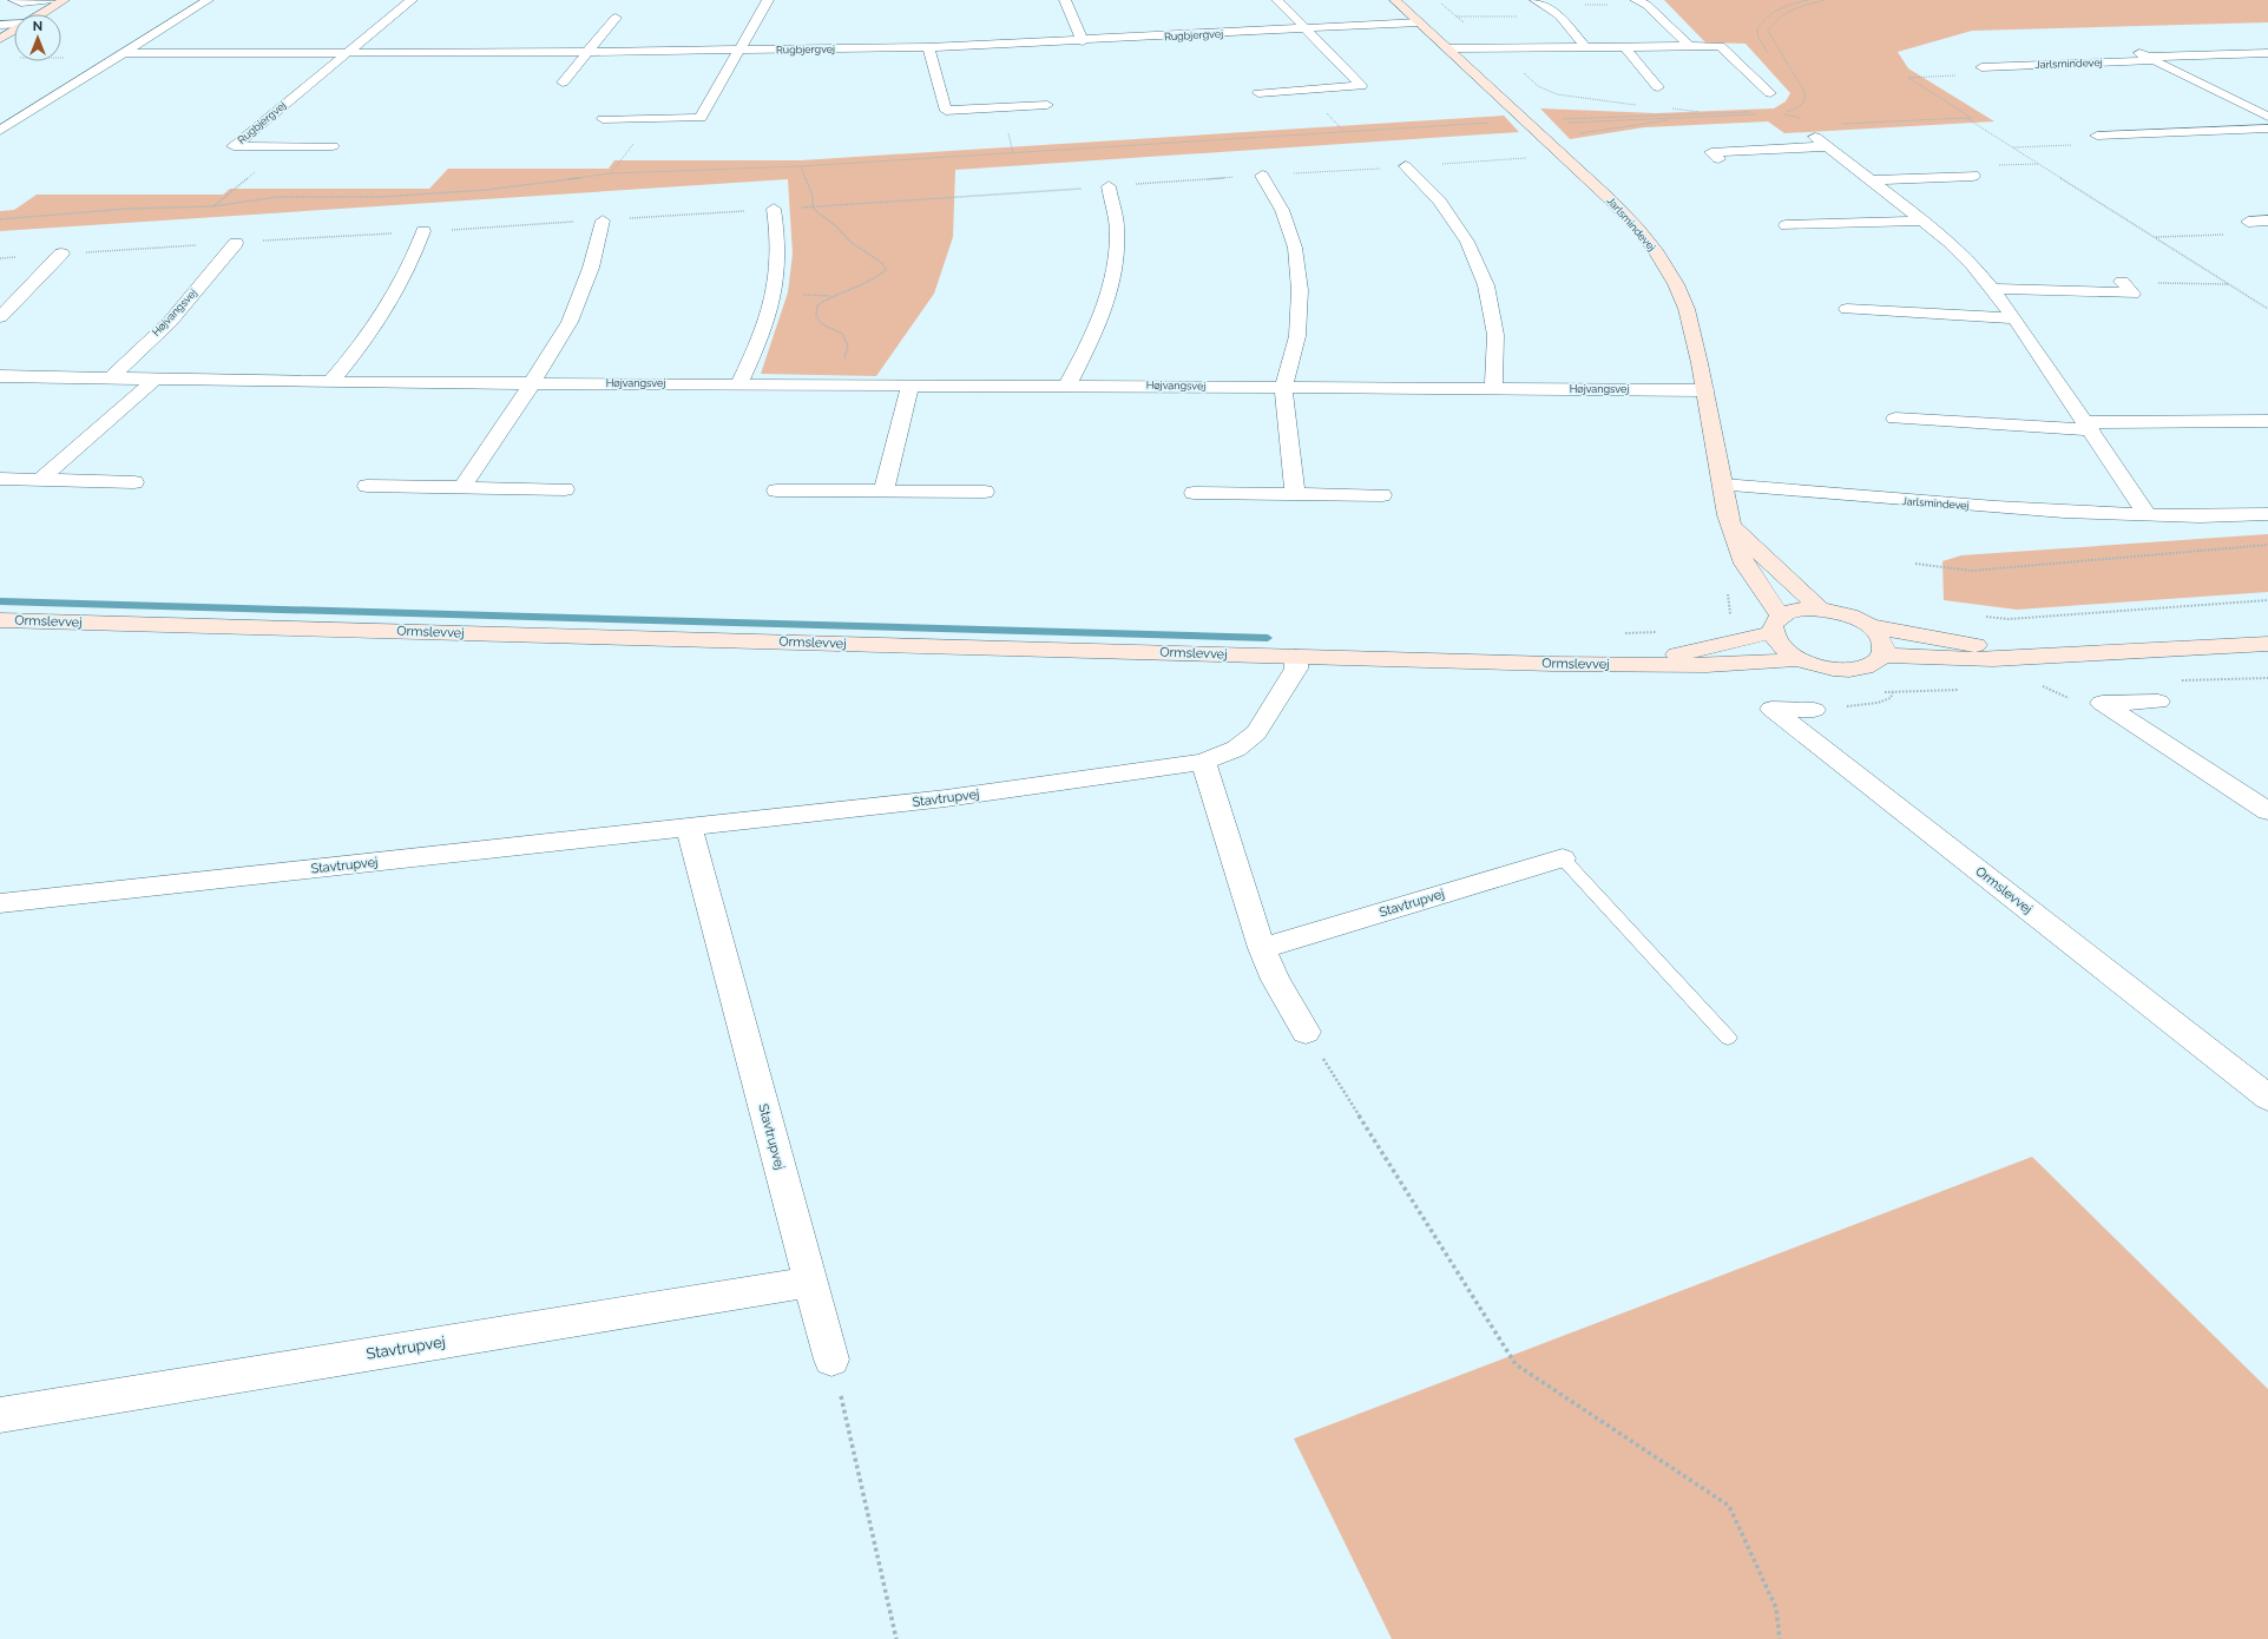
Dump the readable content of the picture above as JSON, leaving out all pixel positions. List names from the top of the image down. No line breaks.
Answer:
{"streets":{"street":["Rugbjergvej","Jarlsmindevej","Højvangsvej","Ormslevvej","Stavtrupvej"]},"crossings":[["Rugbjergvej","Jarlsmindevej"],["Jarlsmindevej","Højvangsvej"],["Jarlsmindevej","Ormslevvej"],["Ormslevvej","Stavtrupvej"]],"north":"top"}
